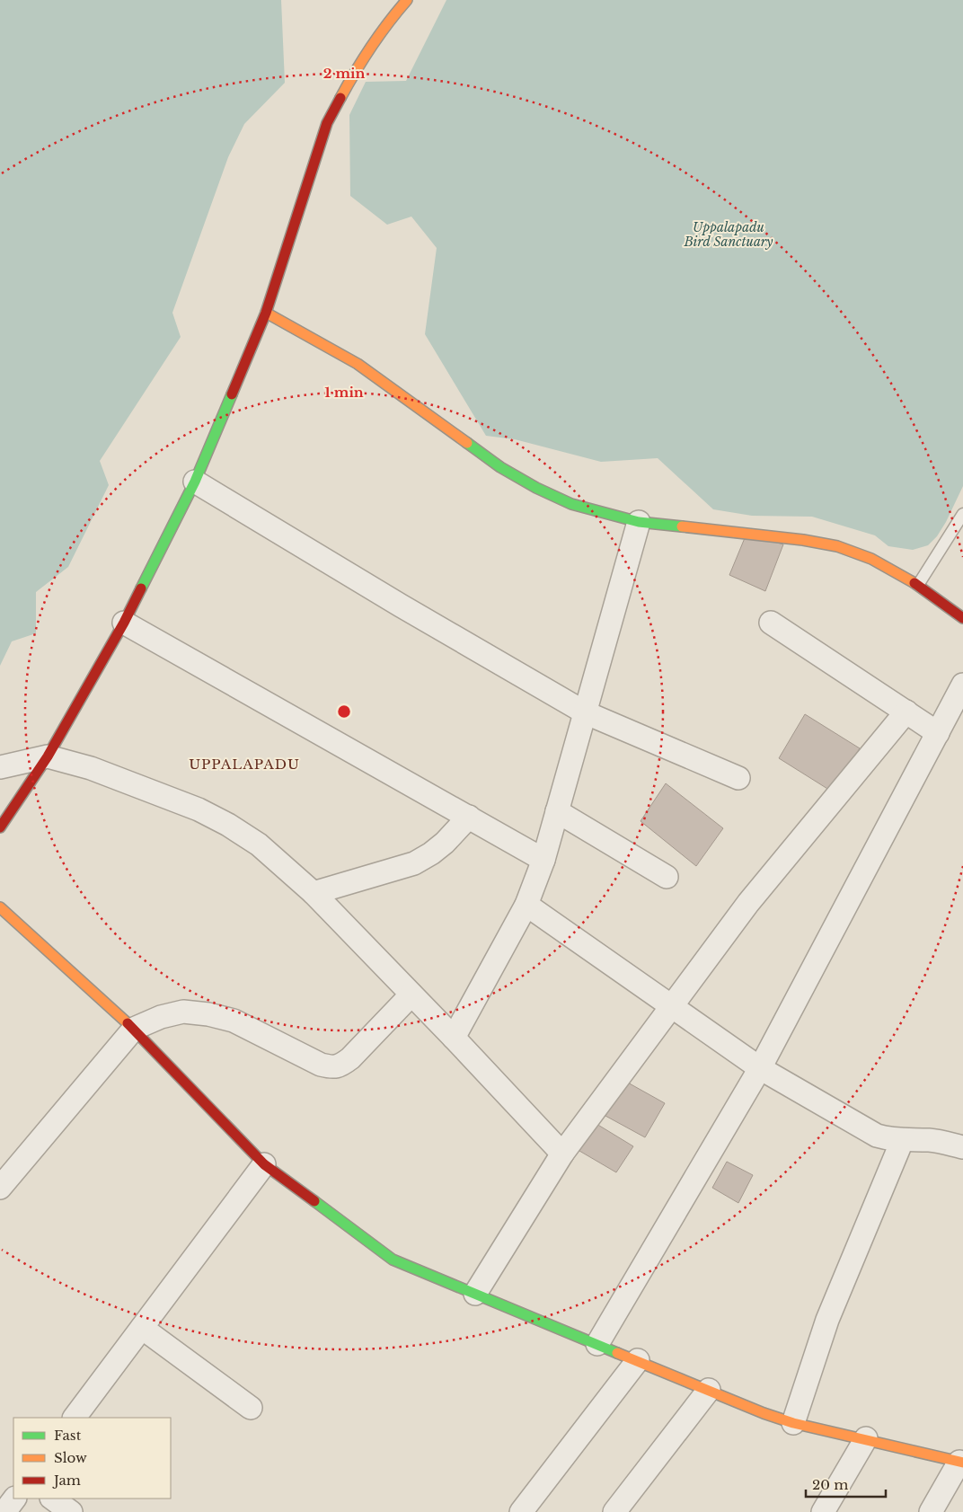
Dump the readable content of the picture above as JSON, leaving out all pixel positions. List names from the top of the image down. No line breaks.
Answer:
{"districts":["UPPALAPADU"],"water":["Uppalapadu Bird Sanctuary"],"legend":["Fast","Slow","Jam"],"scale_bar":"20 m","rings":["2 min","1 min"]}
